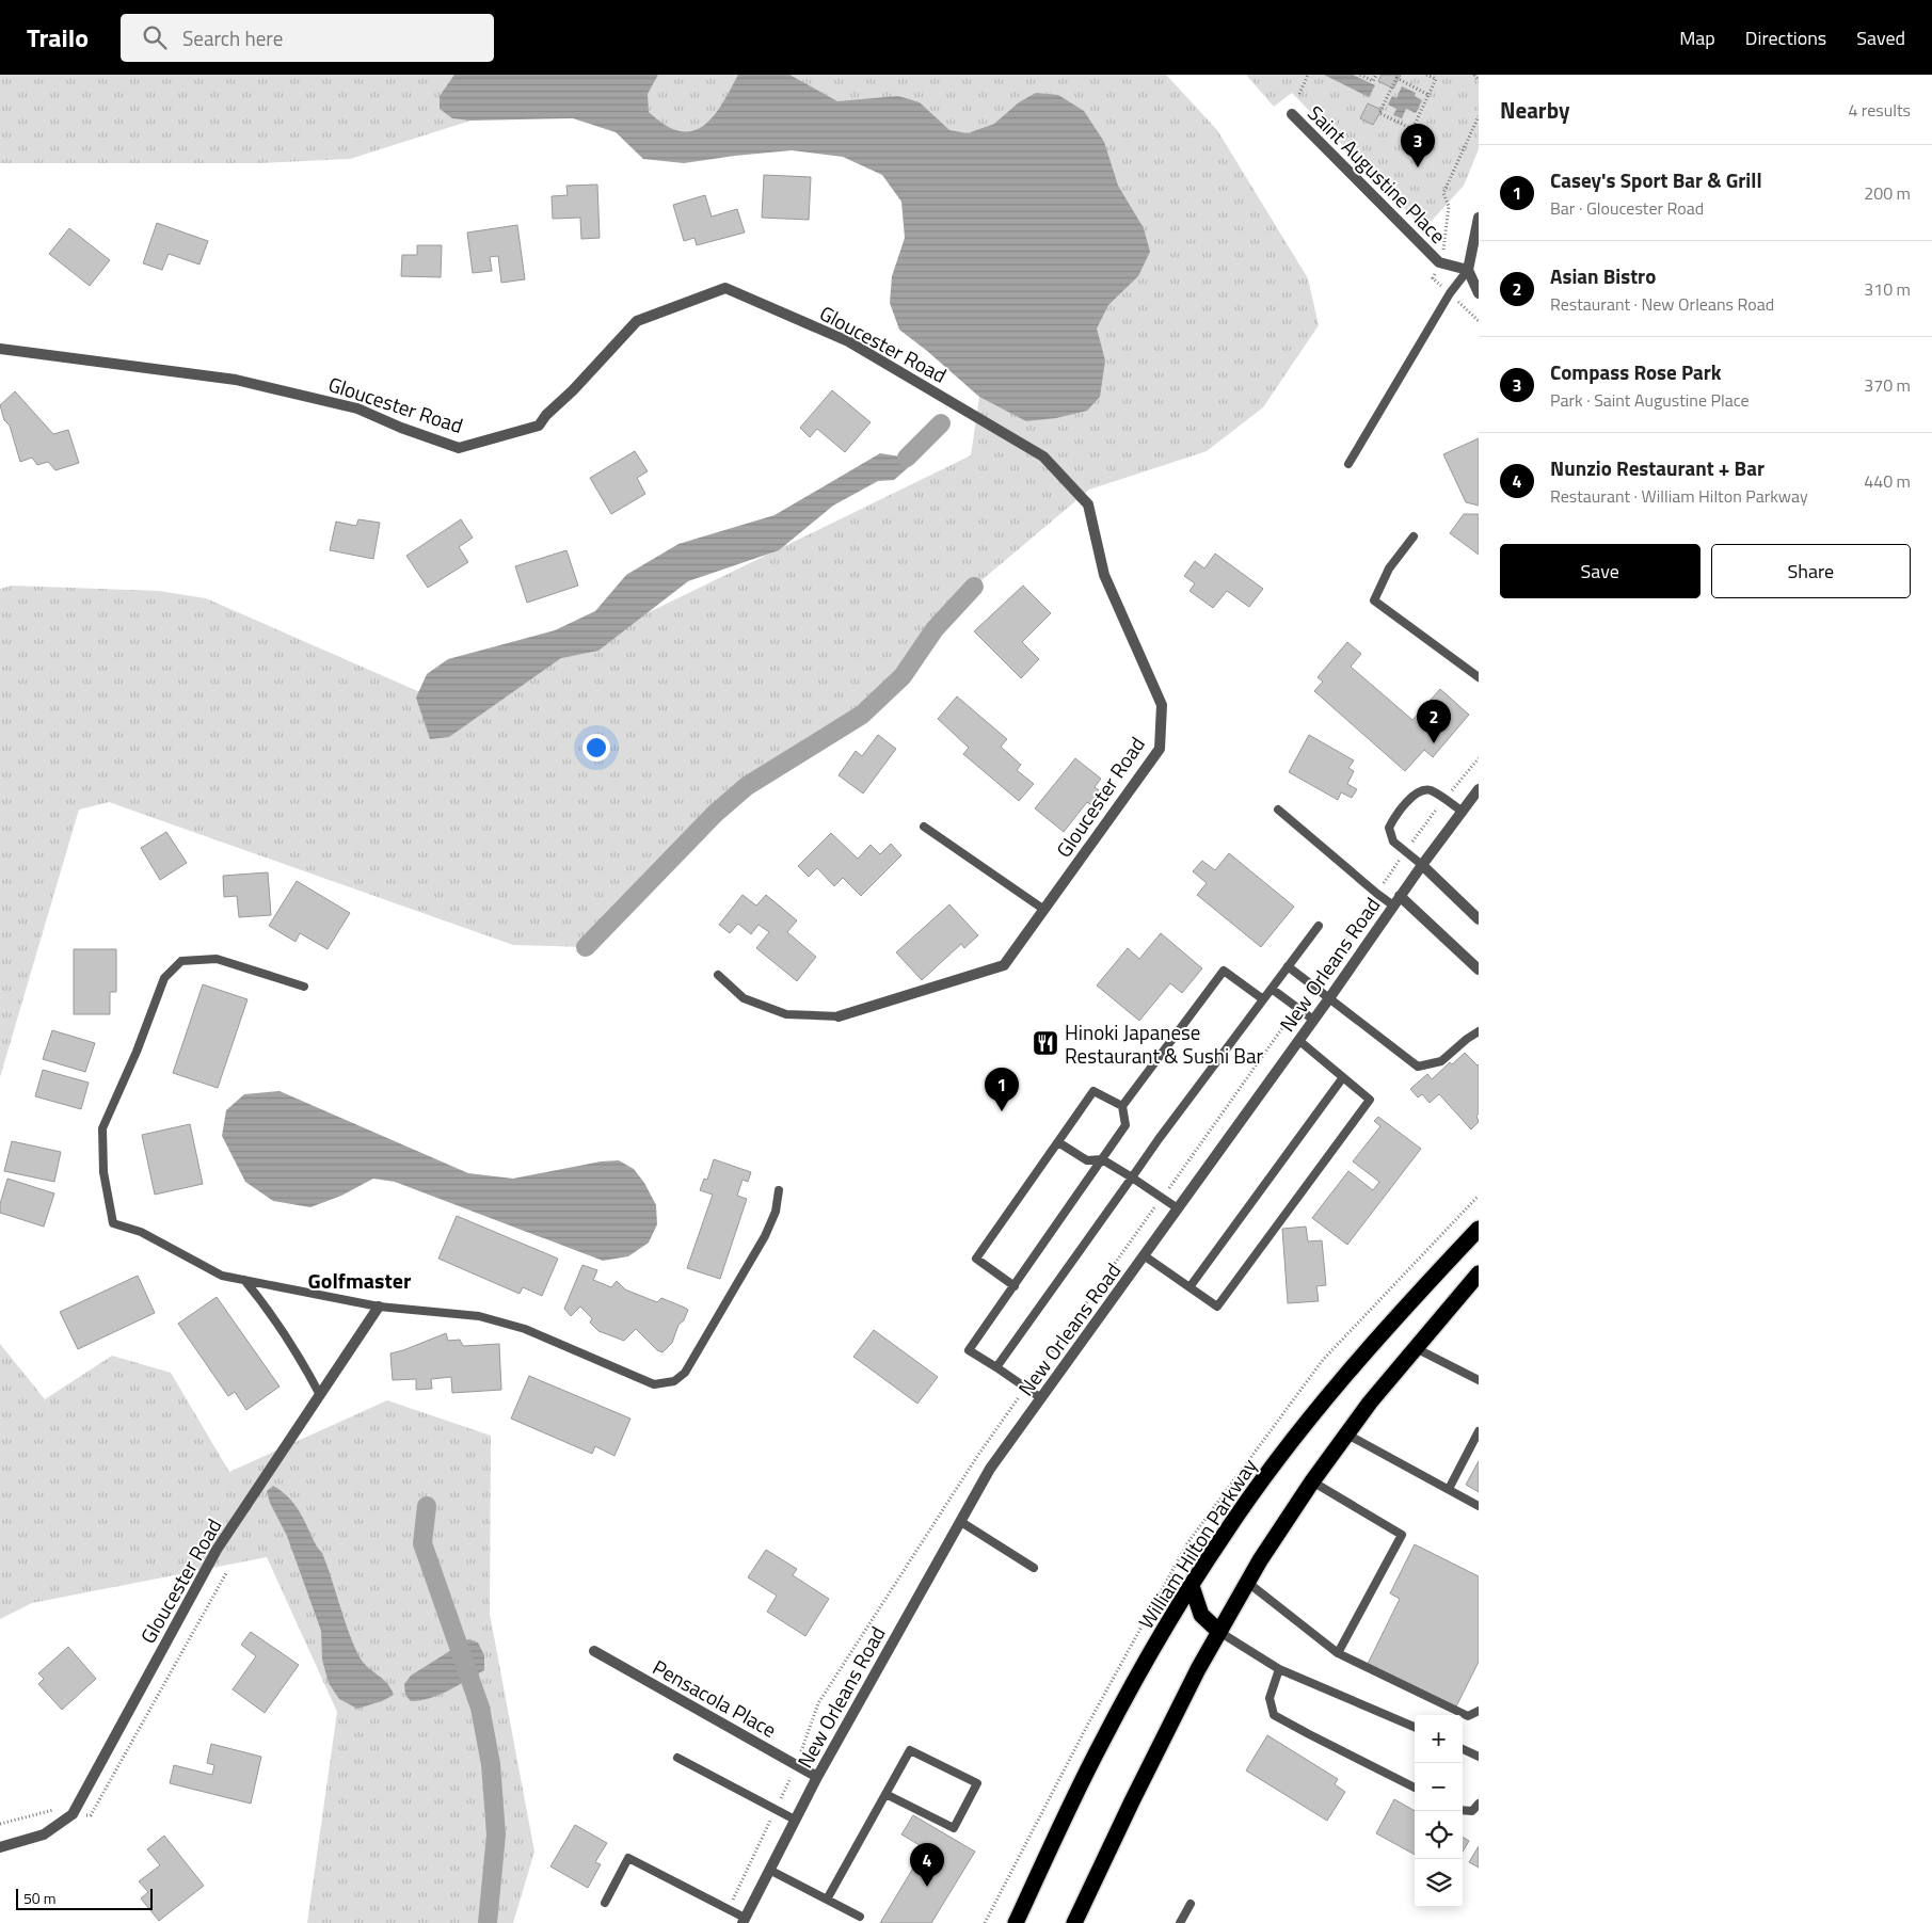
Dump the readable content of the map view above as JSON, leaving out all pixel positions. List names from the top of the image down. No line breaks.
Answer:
{"streets":{"highway":["William Hilton Parkway"],"street":["Saint Augustine Place","Gloucester Road","New Orleans Road","Pensacola Place"]},"crossings":[["New Orleans Road","Pensacola Place"]],"districts":["Golfmaster"],"places":{"restaurant":["Hinoki Japanese Restaurant & Sushi Bar"]},"scale_bar":"50 m","page":{"header":"Trailo","search":"Search here","nav":["Map","Directions","Saved"],"heading":["Nearby","4 results"],"pins":["3","2","1","4"],"list":[{"mark":"1","name":"Casey's Sport Bar & Grill","note":"Bar · Gloucester Road","value":"200 m"},{"mark":"2","name":"Asian Bistro","note":"Restaurant · New Orleans Road","value":"310 m"},{"mark":"3","name":"Compass Rose Park","note":"Park · Saint Augustine Place","value":"370 m"},{"mark":"4","name":"Nunzio Restaurant + Bar","note":"Restaurant · William Hilton Parkway","value":"440 m"}],"buttons":["Save","Share"],"map_buttons":["+","−"],"scale":"50 m"}}
